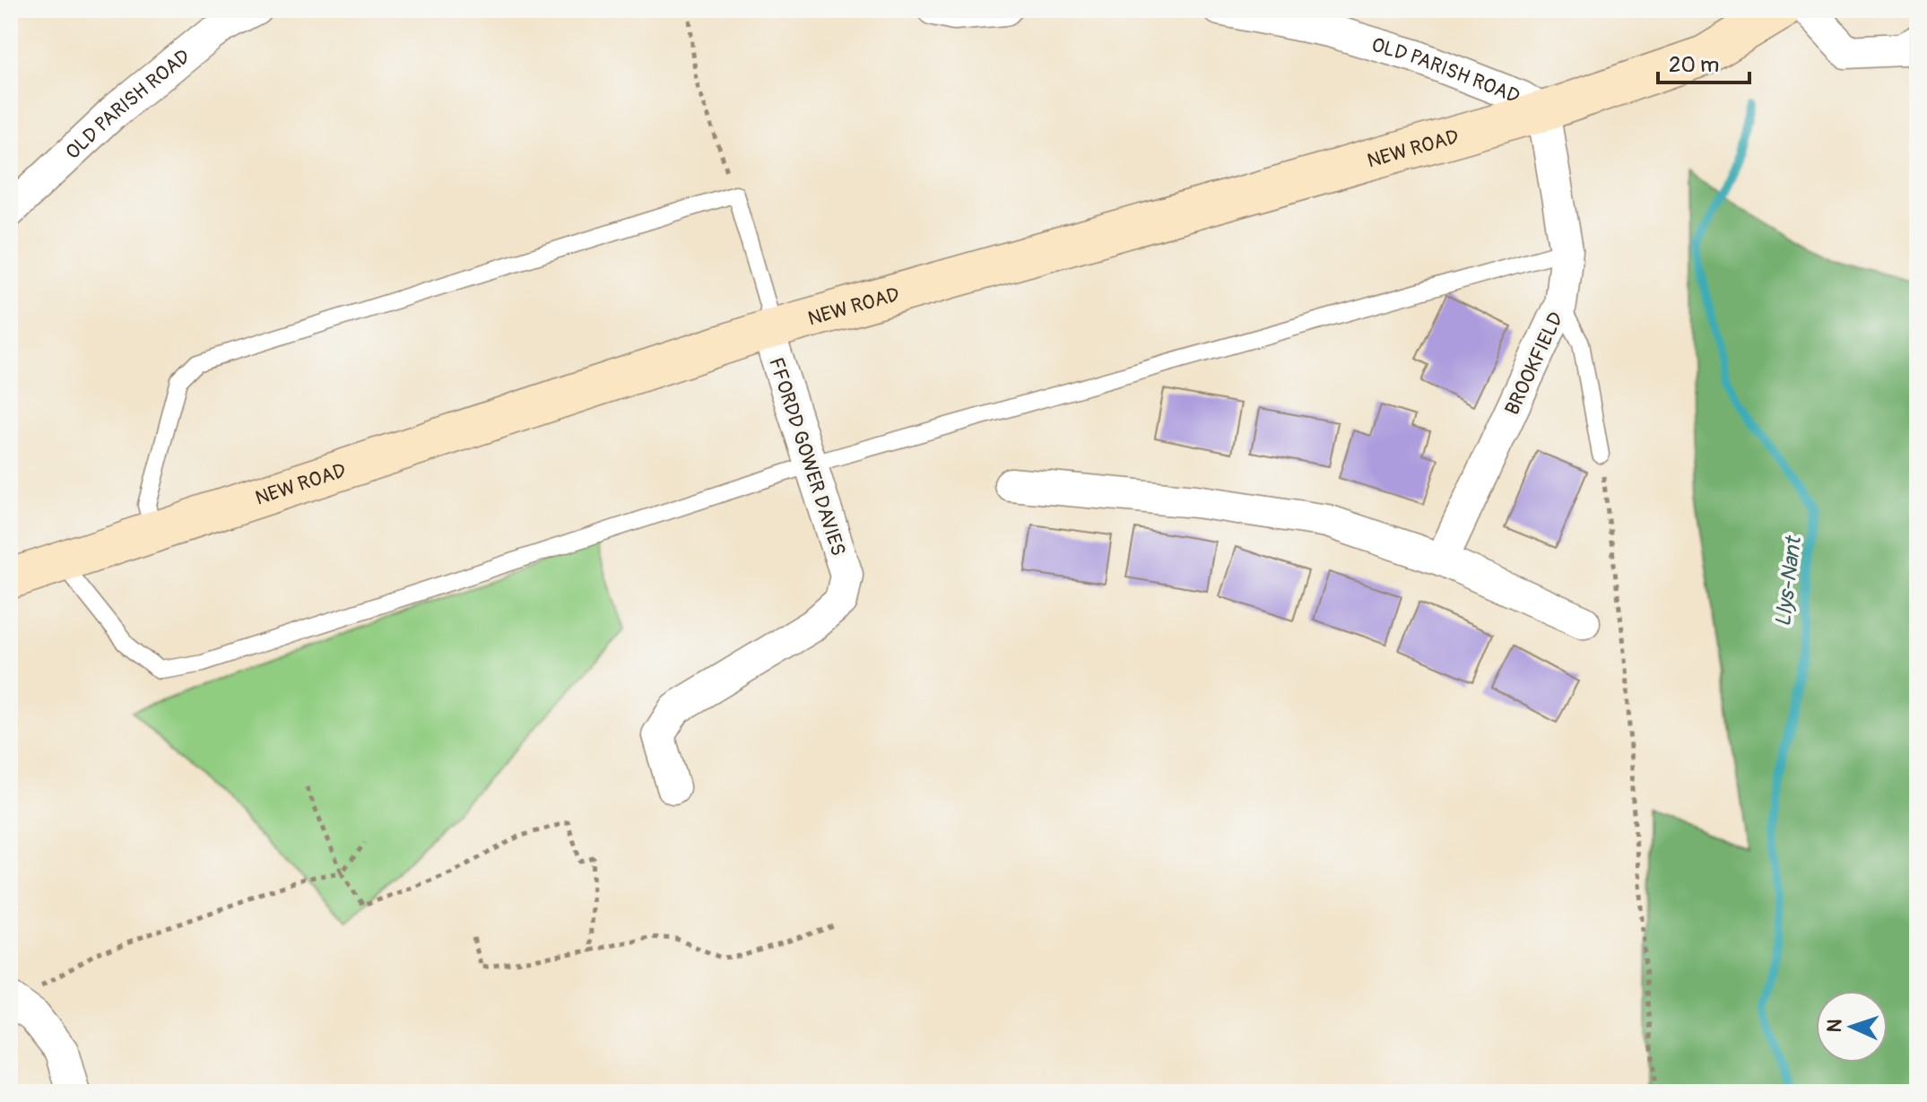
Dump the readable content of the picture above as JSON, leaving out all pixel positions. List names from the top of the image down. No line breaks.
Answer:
{"streets":{"main road":["NEW ROAD"],"street":["OLD PARISH ROAD","BROOKFIELD","FFORDD GOWER DAVIES"]},"crossings":[["OLD PARISH ROAD","NEW ROAD"],["OLD PARISH ROAD","BROOKFIELD"],["NEW ROAD","BROOKFIELD"],["NEW ROAD","FFORDD GOWER DAVIES"]],"water":["Llys-Nant"],"scale_bar":"20 m","north":"left"}
